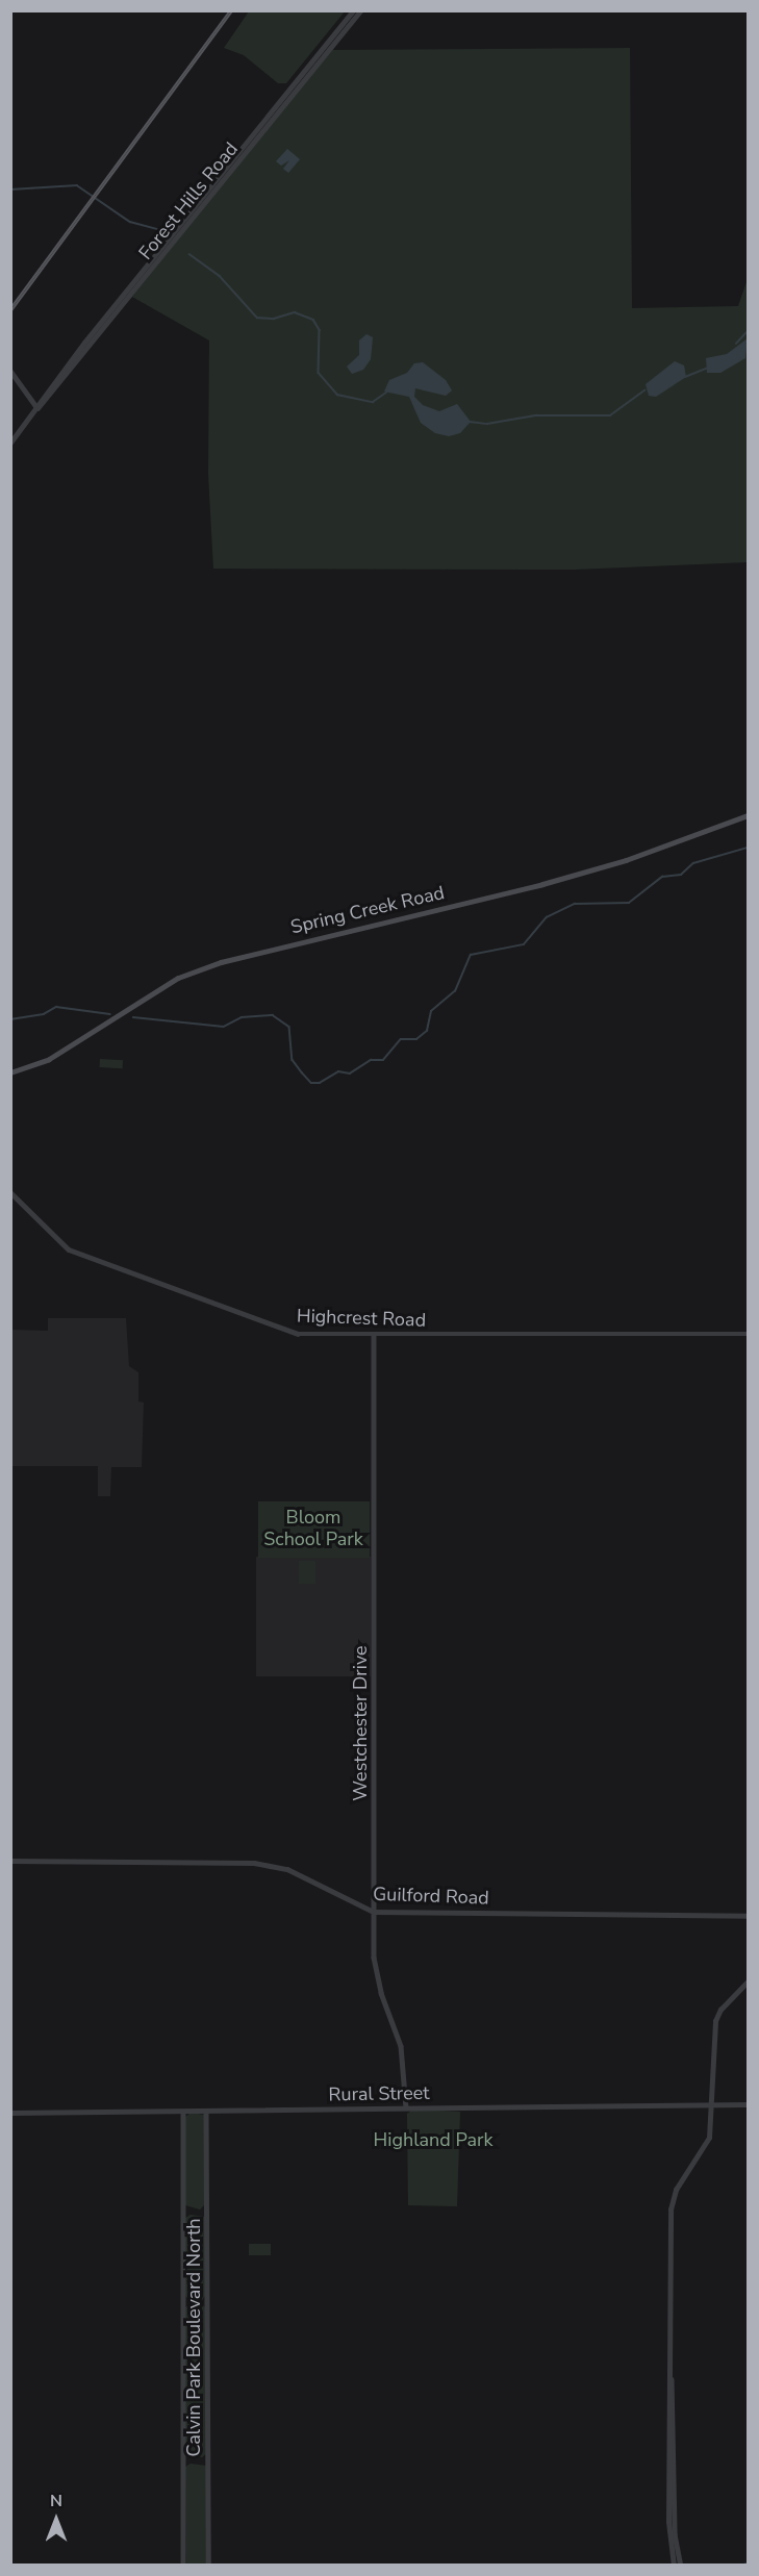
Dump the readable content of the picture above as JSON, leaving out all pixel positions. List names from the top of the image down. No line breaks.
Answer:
{"streets":{"main road":["Spring Creek Road"],"street":["Forest Hills Road","Highcrest Road","Westchester Drive","Guilford Road","Rural Street","Calvin Park Boulevard North"]},"crossings":[["Highcrest Road","Westchester Drive"],["Westchester Drive","Guilford Road"],["Westchester Drive","Rural Street"],["Rural Street","Calvin Park Boulevard North"]],"parks":["Bloom School Park","Highland Park"],"north":"top"}
